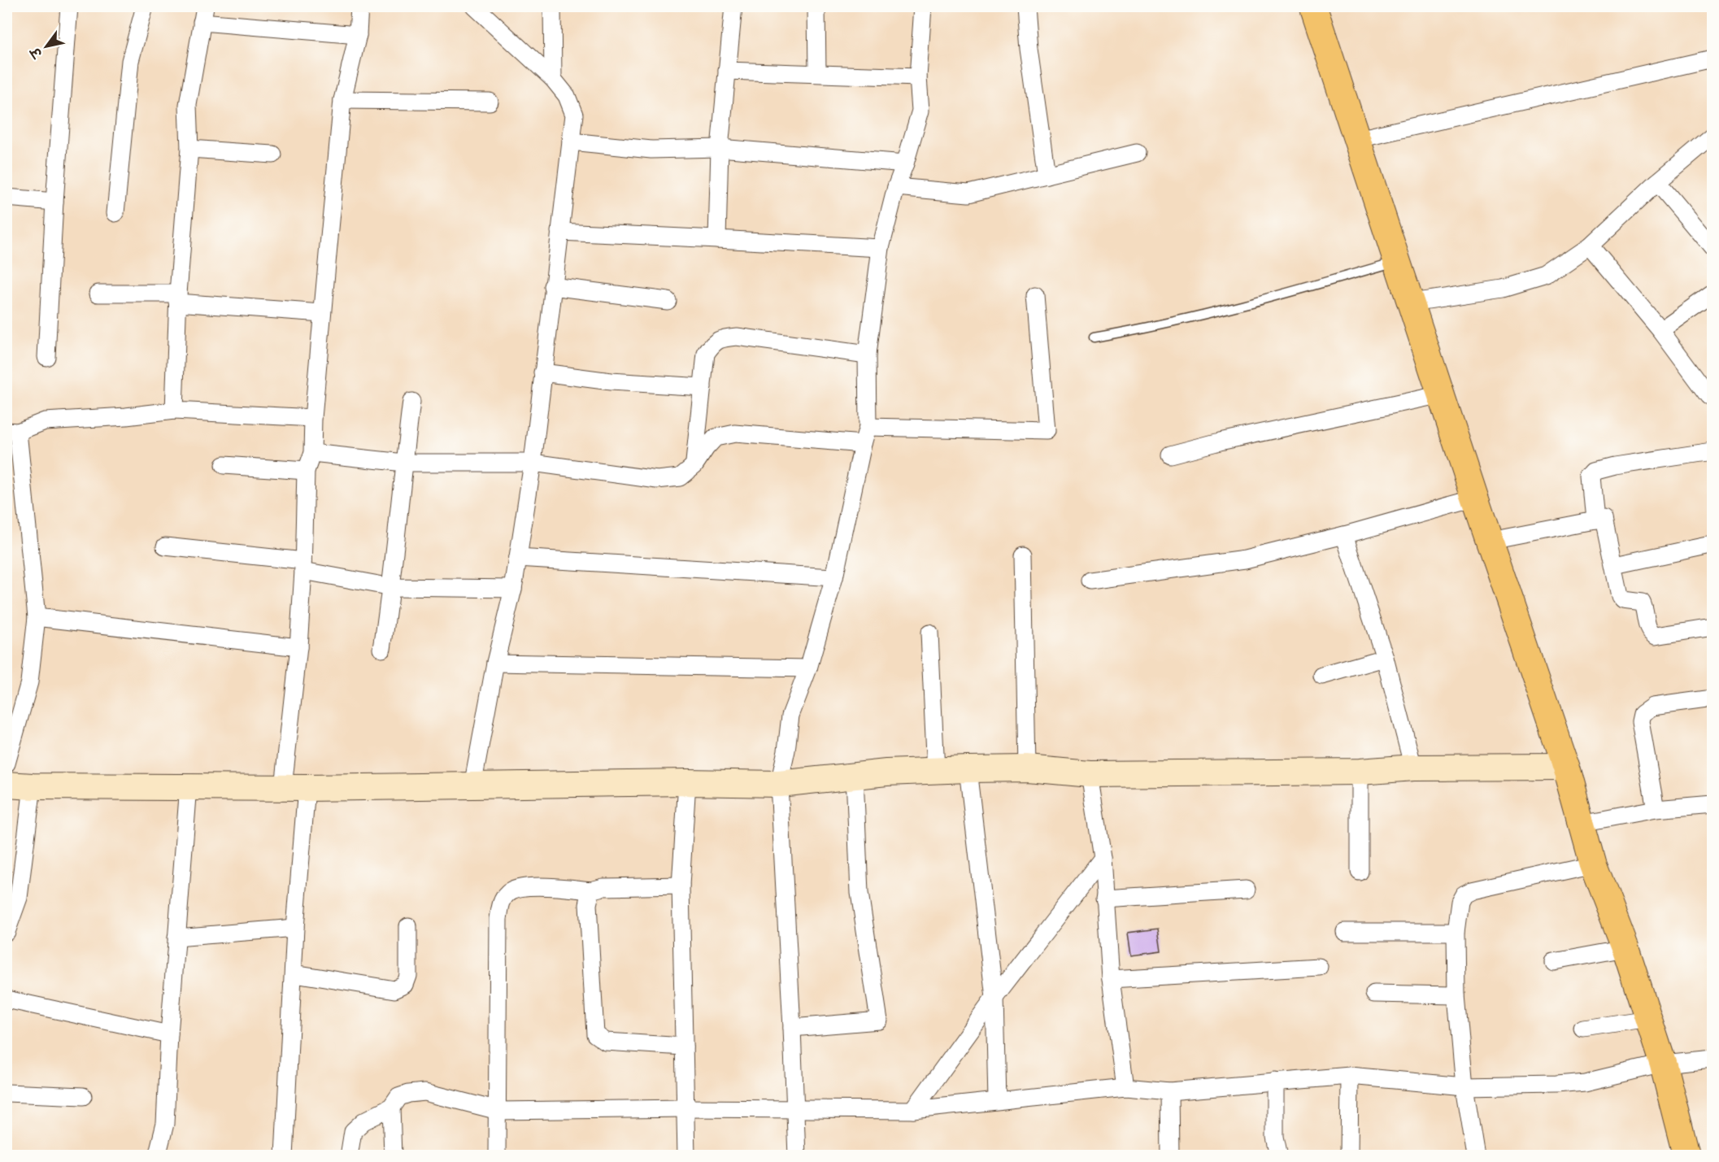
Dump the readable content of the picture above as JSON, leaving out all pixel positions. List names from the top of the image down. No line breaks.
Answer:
{"north":"bottom left"}
